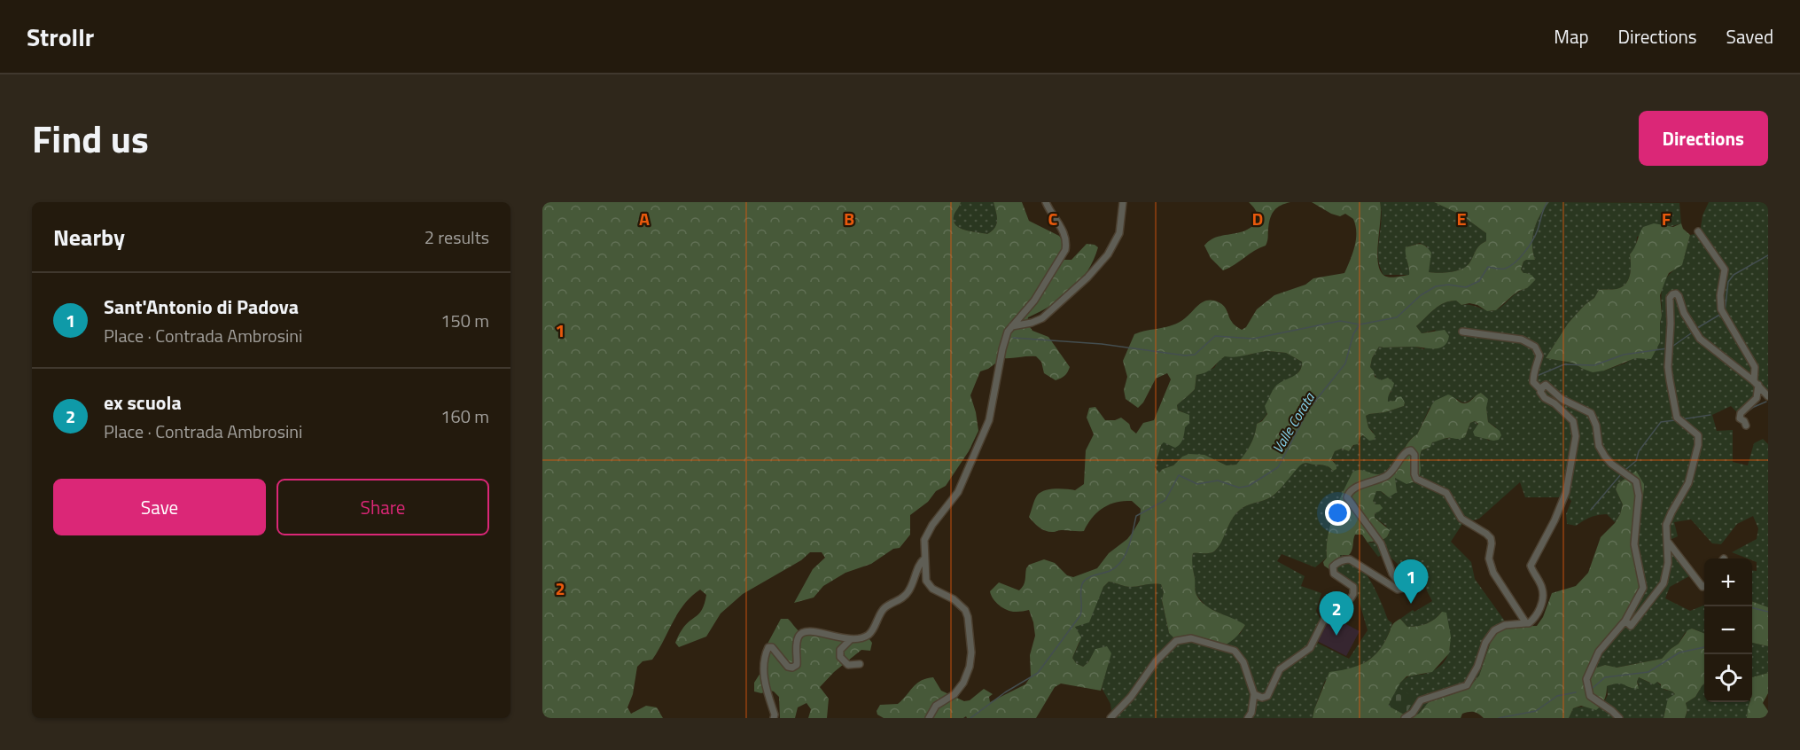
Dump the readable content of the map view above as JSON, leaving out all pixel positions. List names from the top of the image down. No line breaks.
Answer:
{"water":["Valle Corata"],"page":{"header":"Strollr","nav":["Map","Directions","Saved"],"title":"Find us","buttons":["Directions",["Save","Share"]],"heading":["Nearby","2 results"],"list":[{"mark":"1","name":"Sant'Antonio di Padova","note":"Place · Contrada Ambrosini","value":"150 m"},{"mark":"2","name":"ex scuola","note":"Place · Contrada Ambrosini","value":"160 m"}],"map_buttons":["+","−"],"pins":["1","2"]},"grid":{"columns":["A","B","C","D","E","F"],"rows":["1","2"]}}
